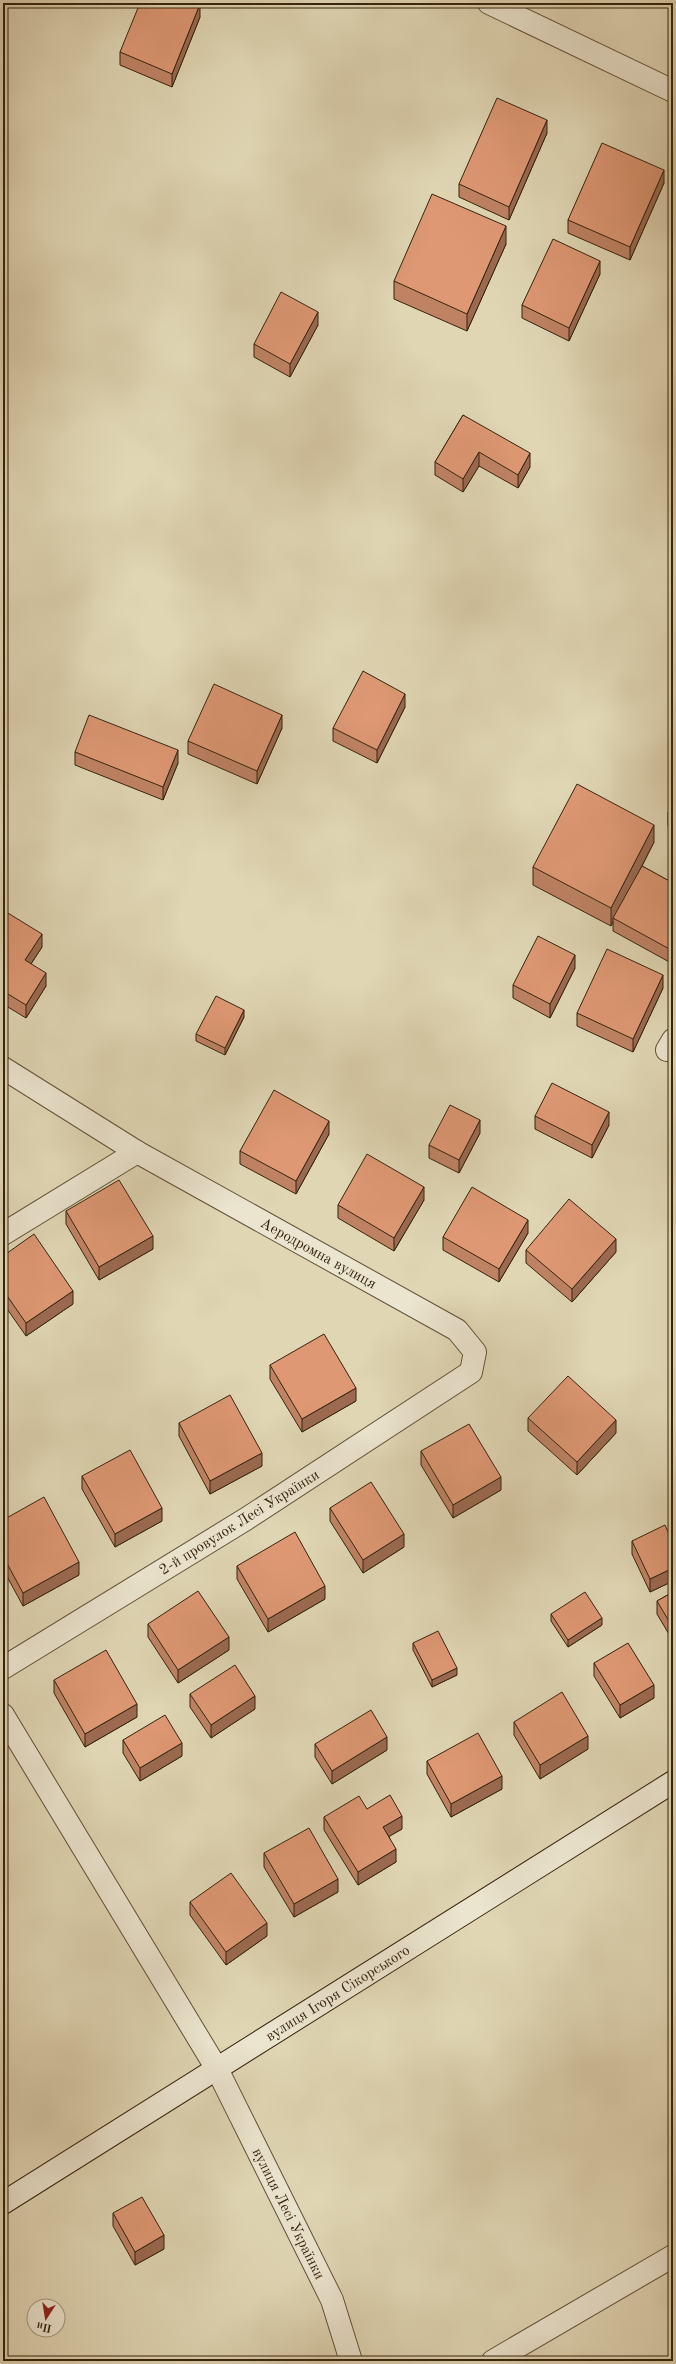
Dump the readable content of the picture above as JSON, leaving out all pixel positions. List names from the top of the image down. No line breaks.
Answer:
{"streets":{"street":["Аеродромна вулиця","2-й провулок Лесі Українки","вулиця Ігоря Сікорського","вулиця Лесі Українки"]},"crossings":[["Аеродромна вулиця","2-й провулок Лесі Українки"],["вулиця Ігоря Сікорського","вулиця Лесі Українки"]],"north":"bottom"}
